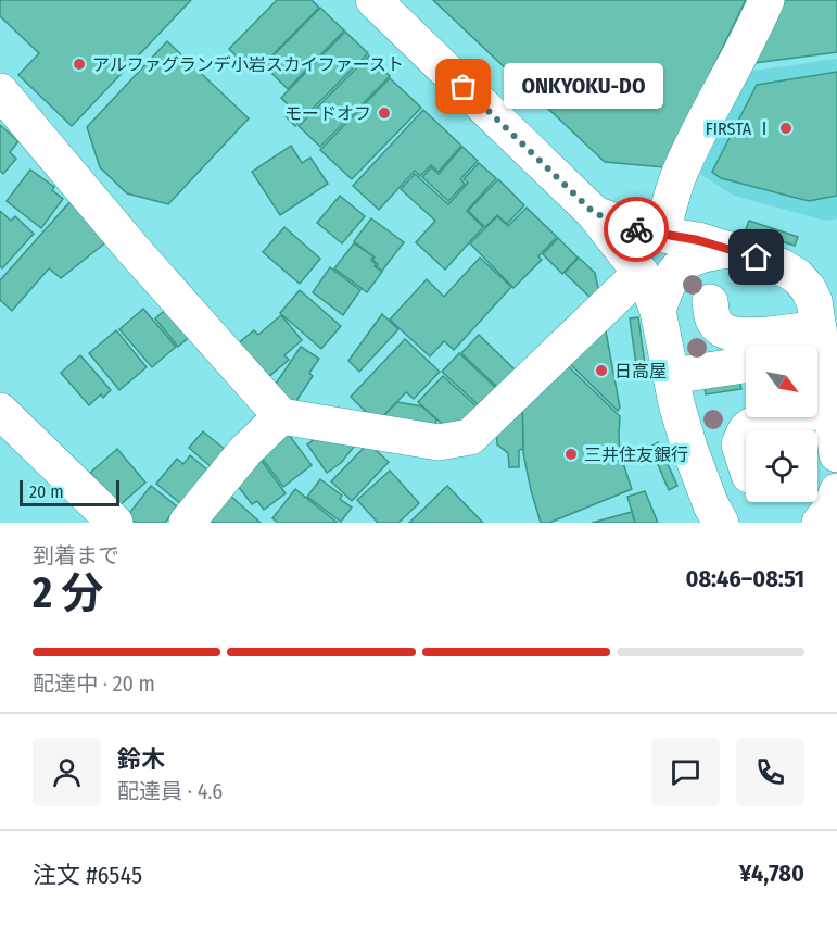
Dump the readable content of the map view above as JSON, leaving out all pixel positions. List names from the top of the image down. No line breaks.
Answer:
{"places":["アルファグランデ小岩スカイファースト","ONKYOKU-DO","モードオフ","FIRSTA Ⅰ","日高屋","三井住友銀行"],"scale_bar":"20 m","north":"bottom right","page":{"bubble":"ONKYOKU-DO","scale":"20 m","heading":["2 分","到着まで","08:46–08:51"],"panel":["鈴木","配達員 · 4.6","注文 #6545","¥4,780"],"bar":"配達中 · 20 m"}}
